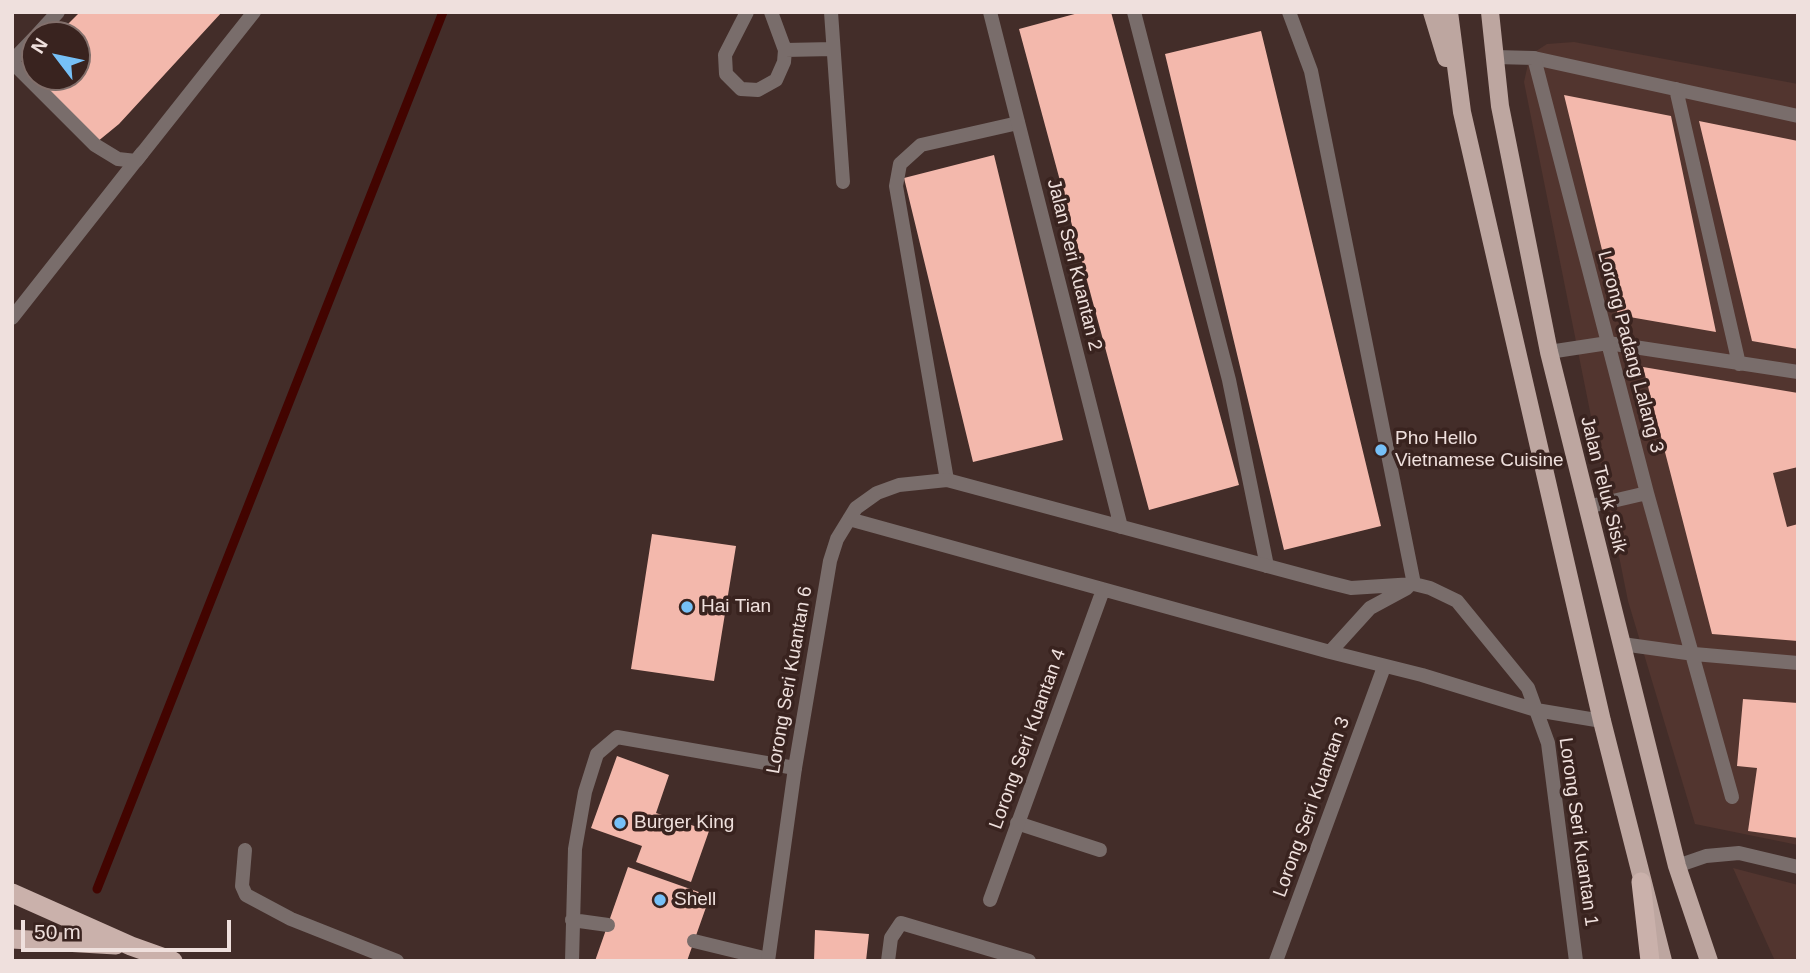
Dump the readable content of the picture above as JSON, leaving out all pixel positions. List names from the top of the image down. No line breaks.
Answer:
{"streets":{"main road":["Jalan Teluk Sisik"],"street":["Jalan Seri Kuantan 2","Lorong Padang Lalang 3","Lorong Seri Kuantan 6","Lorong Seri Kuantan 4","Lorong Seri Kuantan 3","Lorong Seri Kuantan 1"]},"crossings":[["Jalan Seri Kuantan 2","Lorong Seri Kuantan 6"],["Lorong Seri Kuantan 6","Lorong Seri Kuantan 1"]],"places":["Pho Hello Vietnamese Cuisine","Hai Tian","Burger King","Shell"],"scale_bar":"50 m","north":"top left"}
